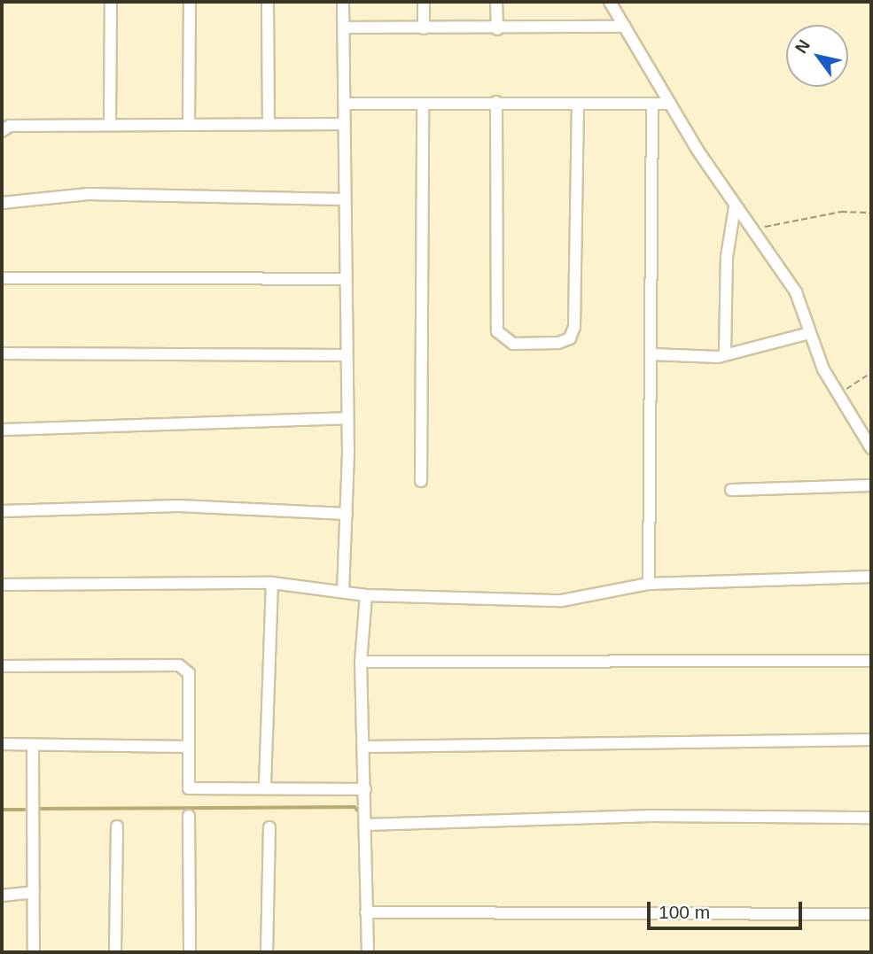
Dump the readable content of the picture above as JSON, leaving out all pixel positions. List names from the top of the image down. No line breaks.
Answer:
{"scale_bar":"100 m","north":"top left"}
